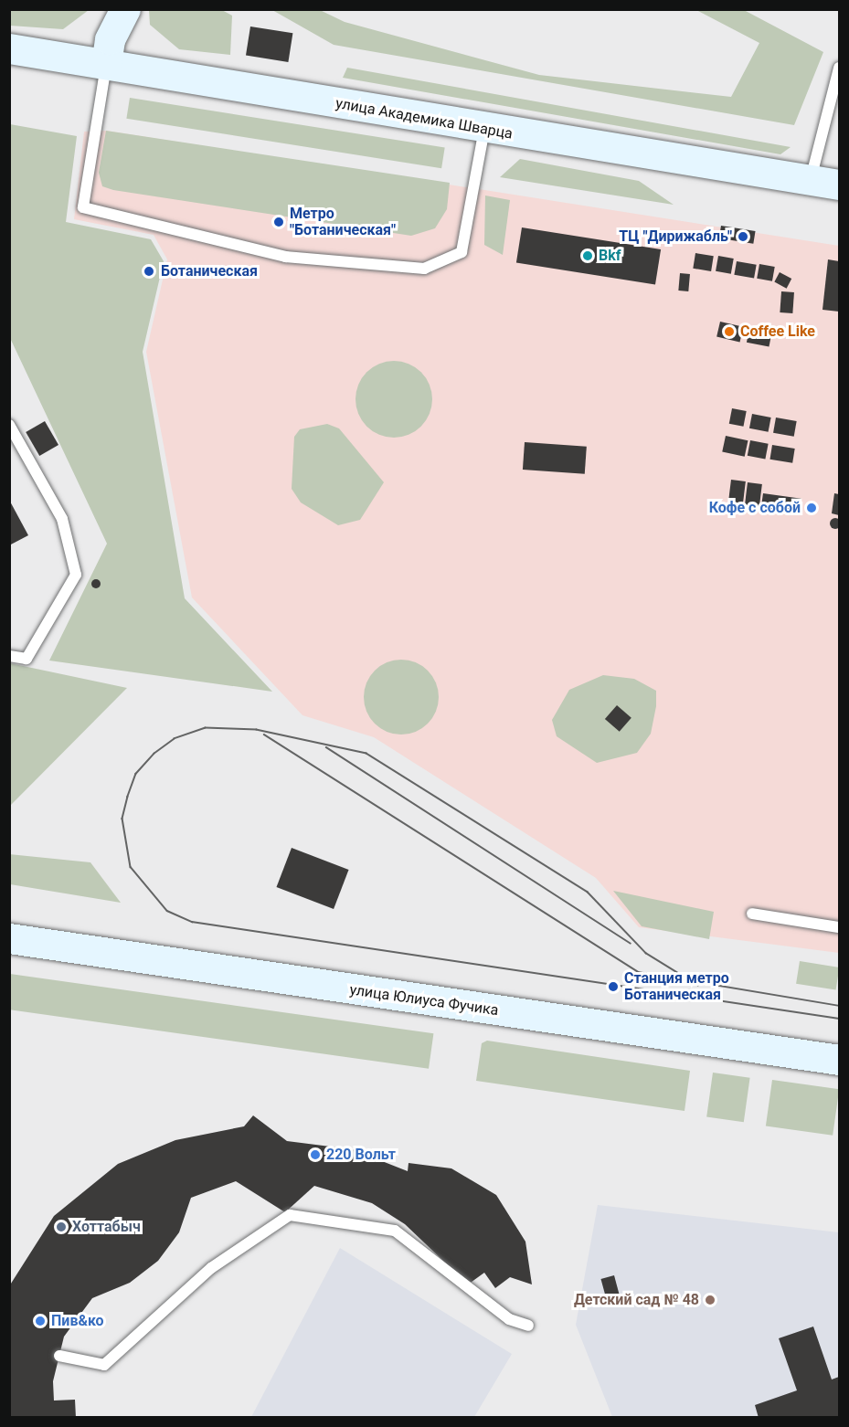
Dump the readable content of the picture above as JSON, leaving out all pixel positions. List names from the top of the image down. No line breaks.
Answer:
{"streets":{"street":["улица Академика Шварца","улица Юлиуса Фучика"]},"places":["Метро \"Ботаническая\"","ТЦ \"Дирижабль\"","Bkf","Ботаническая","Coffee Like","Кофе с собой","Станция метро Ботаническая","220 Вольт","Хоттабыч","Детский сад № 48","Пив&ко"]}
